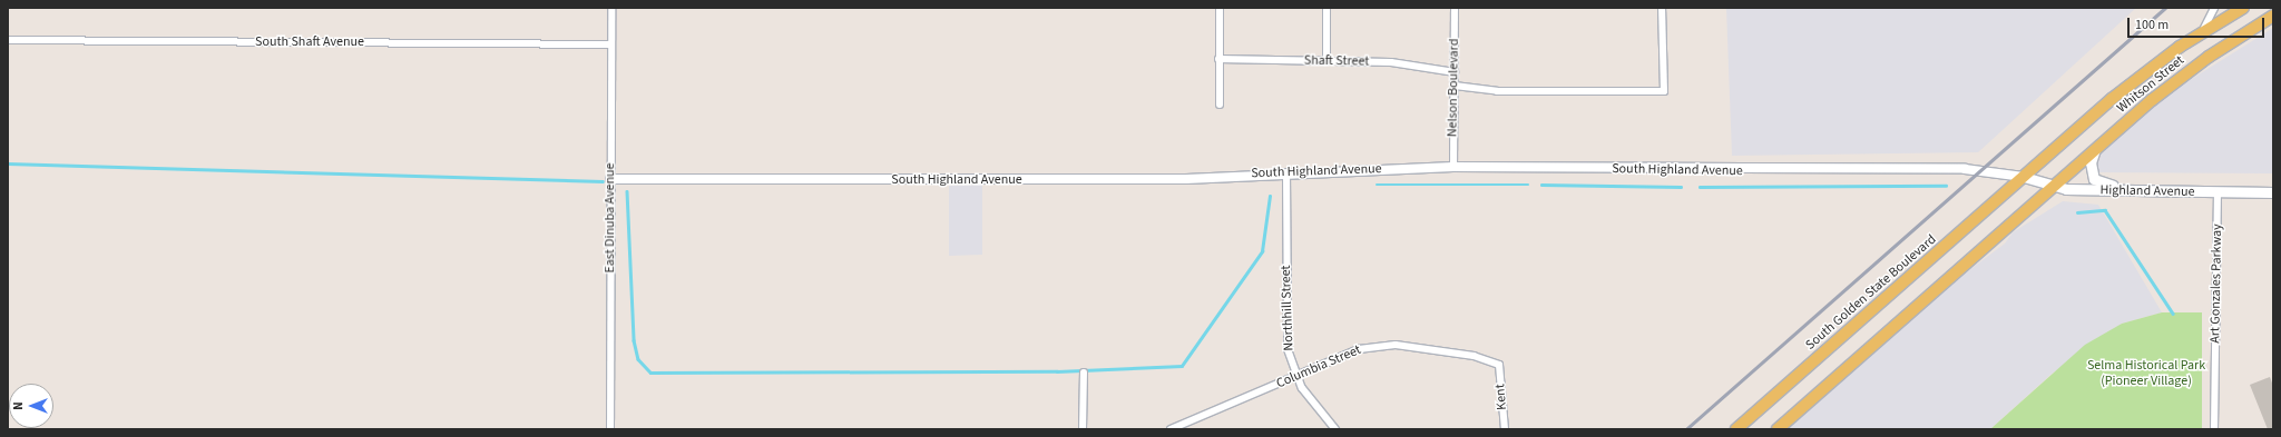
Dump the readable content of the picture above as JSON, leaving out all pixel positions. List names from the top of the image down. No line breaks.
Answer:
{"streets":{"main road":["Whitson Street","Highland Avenue","South Golden State Boulevard"],"street":["South Shaft Avenue","Shaft Street","Nelson Boulevard","South Highland Avenue","East Dinuba Avenue","Art Gonzales Parkway","Northhill Street","Columbia Street","Kent"]},"crossings":[["South Shaft Avenue","East Dinuba Avenue"],["Shaft Street","Nelson Boulevard"],["Whitson Street","South Highland Avenue"],["Whitson Street","Highland Avenue"],["Whitson Street","South Golden State Boulevard"],["Nelson Boulevard","South Highland Avenue"],["South Highland Avenue","Highland Avenue"],["South Highland Avenue","East Dinuba Avenue"],["South Highland Avenue","South Golden State Boulevard"],["South Highland Avenue","Northhill Street"],["Highland Avenue","Art Gonzales Parkway"],["Highland Avenue","South Golden State Boulevard"],["Northhill Street","Columbia Street"],["Columbia Street","Kent"]],"parks":["Selma Historical Park (Pioneer Village)"],"scale_bar":"100 m","north":"left"}
